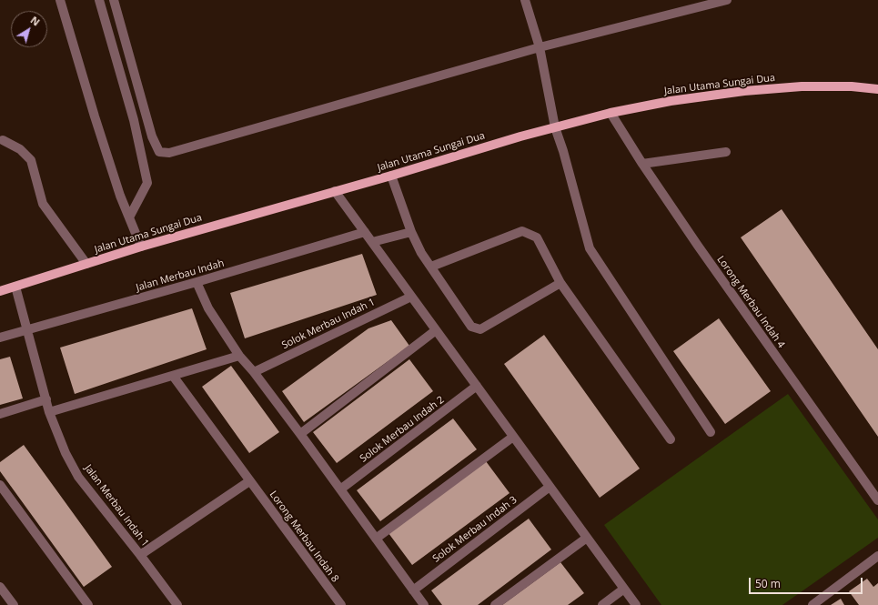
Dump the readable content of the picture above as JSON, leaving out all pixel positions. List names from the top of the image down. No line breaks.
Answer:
{"streets":{"main road":["Jalan Utama Sungai Dua"],"street":["Jalan Merbau Indah","Lorong Merbau Indah 4","Solok Merbau Indah 1","Solok Merbau Indah 2","Jalan Merbau Indah 1","Solok Merbau Indah 3","Lorong Merbau Indah 8"]},"crossings":[["Jalan Utama Sungai Dua","Lorong Merbau Indah 4"],["Jalan Utama Sungai Dua","Jalan Merbau Indah 1"],["Jalan Merbau Indah","Jalan Merbau Indah 1"]],"scale_bar":"50 m","north":"top right"}
